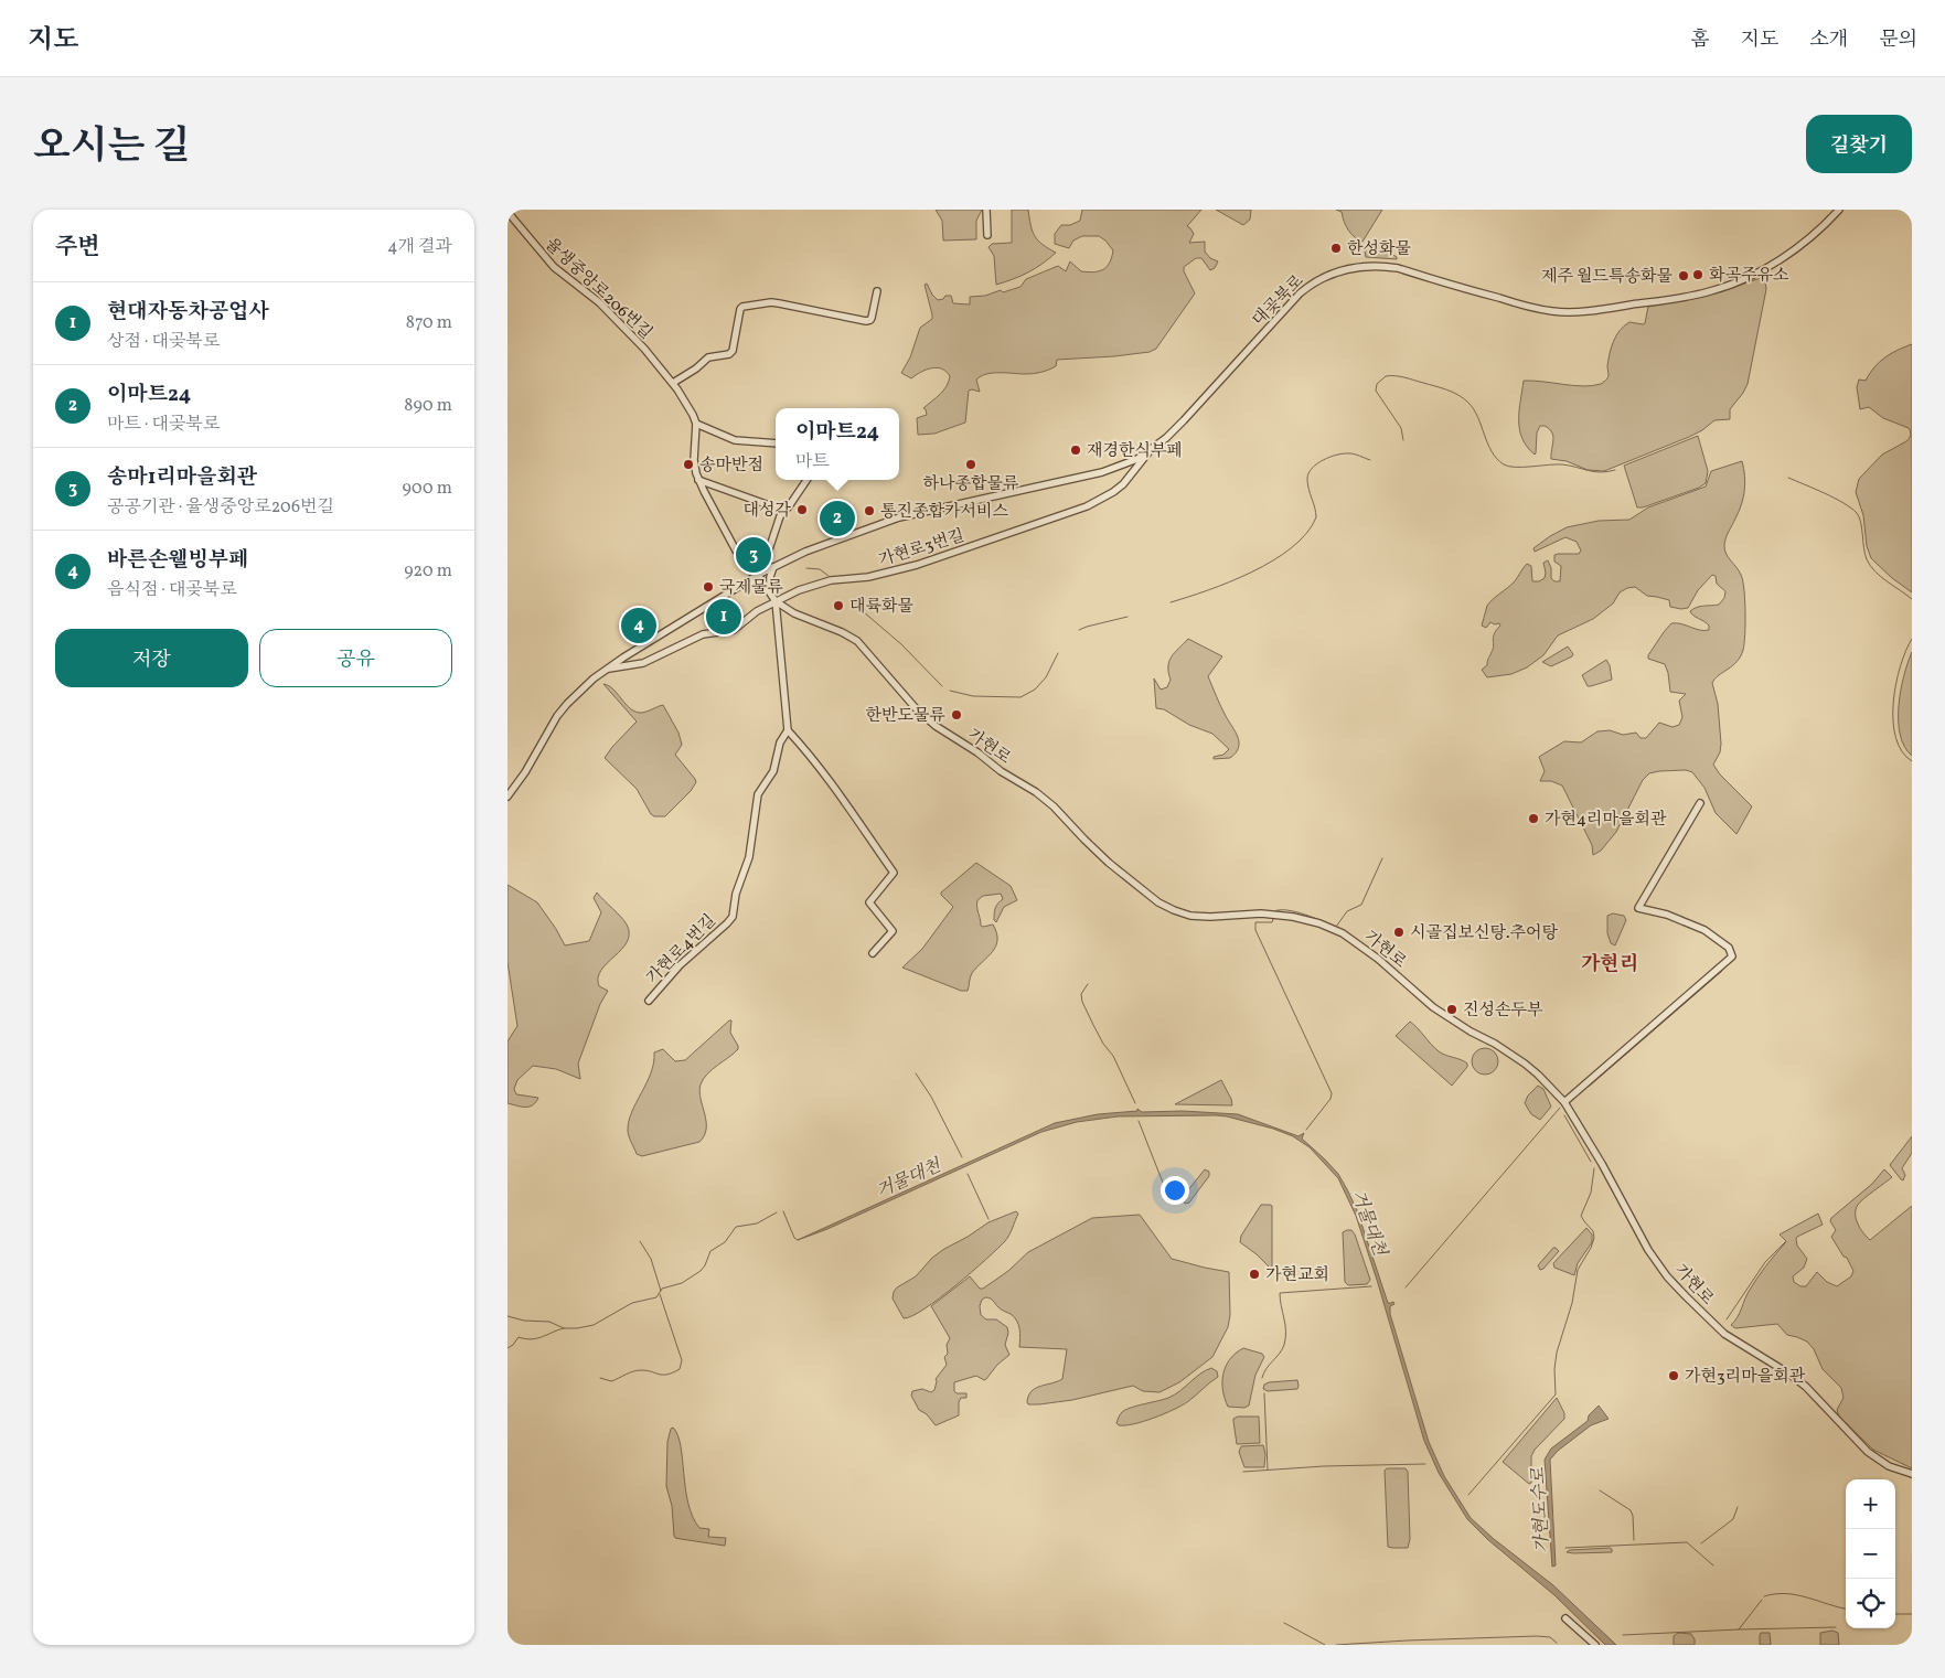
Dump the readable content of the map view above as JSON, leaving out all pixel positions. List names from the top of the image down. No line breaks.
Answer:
{"streets":{"street":["율생중앙로206번길","대곶북로","가현로3번길","가현로","가현로4번길"]},"crossings":[["율생중앙로206번길","대곶북로"],["율생중앙로206번길","가현로"],["대곶북로","가현로3번길"],["대곶북로","가현로"],["대곶북로","가현로4번길"],["가현로3번길","가현로"],["가현로3번길","가현로4번길"],["가현로","가현로4번길"]],"districts":["가현리"],"water":["거물대천","가현도수로"],"places":["한성화물","화곡주유소","제주 월드특송화물","재경한식부페","송마반점","하나종합물류","대성각","통진종합카서비스","국제물류","대륙화물","한반도물류","가현4리마을회관","시골집보신탕.추어탕","진성손두부","가현교회","가현3리마을회관"],"page":{"header":"지도","nav":["홈","지도","소개","문의"],"title":"오시는 길","buttons":["길찾기",["저장","공유"]],"heading":["주변","4개 결과"],"list":[{"mark":"1","name":"현대자동차공업사","note":"상점 · 대곶북로","value":"870 m"},{"mark":"2","name":"이마트24","note":"마트 · 대곶북로","value":"890 m"},{"mark":"3","name":"송마1리마을회관","note":"공공기관 · 율생중앙로206번길","value":"900 m"},{"mark":"4","name":"바른손웰빙부페","note":"음식점 · 대곶북로","value":"920 m"}],"popup":["이마트24","마트"],"pins":["2","3","1","4"],"map_buttons":["+","−"]}}
